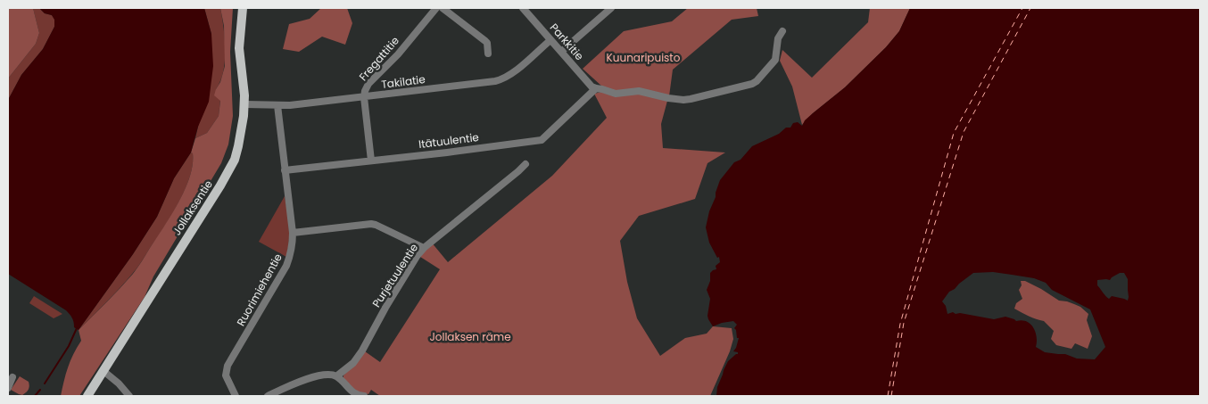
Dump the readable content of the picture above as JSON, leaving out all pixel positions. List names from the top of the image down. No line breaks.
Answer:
{"streets":{"main road":["Jollaksentie"],"street":["Parkkitie","Fregattitie","Takilatie","Itätuulentie","Purjetuulentie","Ruorimiehentie"]},"crossings":[["Parkkitie","Takilatie"],["Parkkitie","Itätuulentie"],["Fregattitie","Takilatie"],["Fregattitie","Itätuulentie"],["Takilatie","Jollaksentie"],["Takilatie","Ruorimiehentie"],["Itätuulentie","Ruorimiehentie"]],"parks":["Kuunaripuisto","Jollaksen räme"]}
